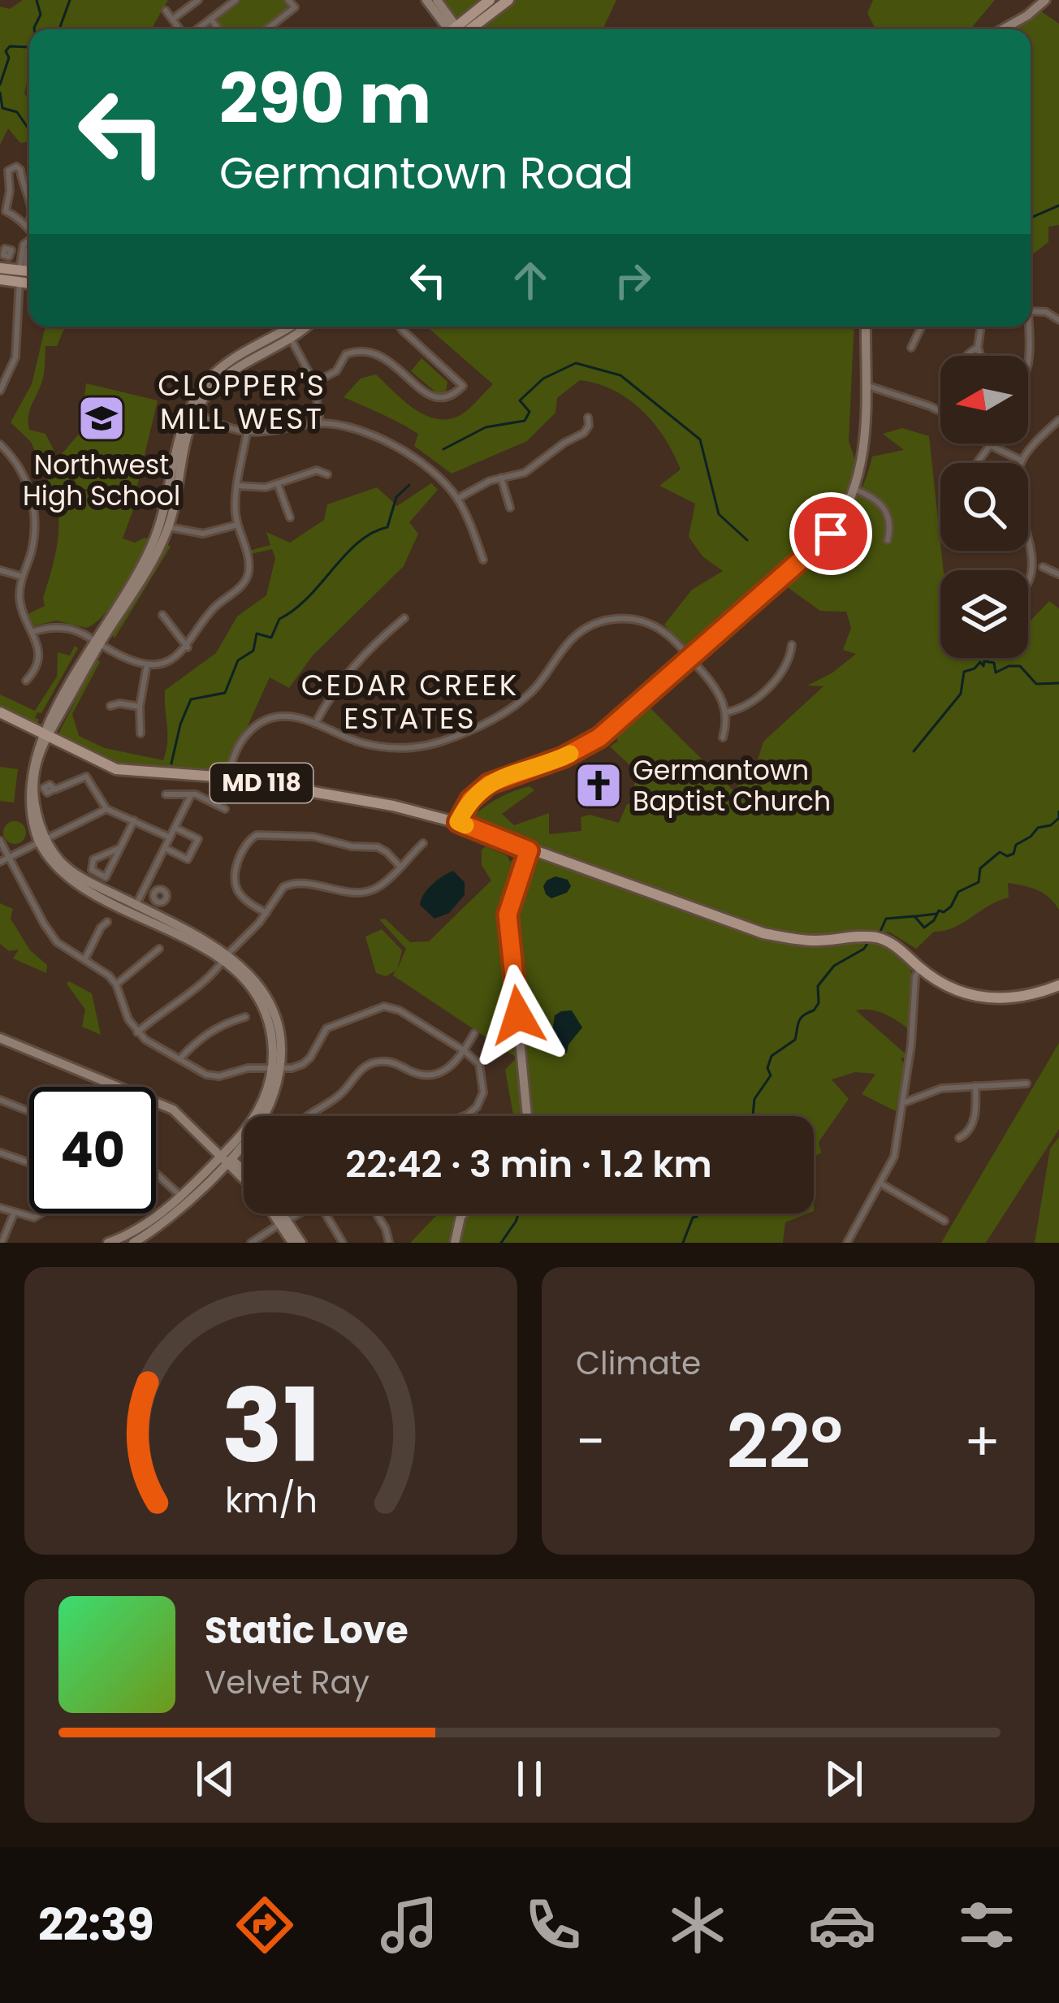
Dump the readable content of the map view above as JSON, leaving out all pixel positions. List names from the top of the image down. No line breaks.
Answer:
{"streets":{"main road":["MD 118"]},"districts":["CLOPPER'S MILL WEST","CEDAR CREEK ESTATES"],"places":{"school or university":["Northwest High School"],"church":["Germantown Baptist Church"]},"north":"left","page":{"turn":["290 m","Germantown Road"],"limit":"40","trip":"22:42 · 3 min · 1.2 km","tile":"Climate","heat":["−","22°","+"],"song":["Static Love","Velvet Ray"],"tabs":"22:39","gauge":["31","km/h"]}}
